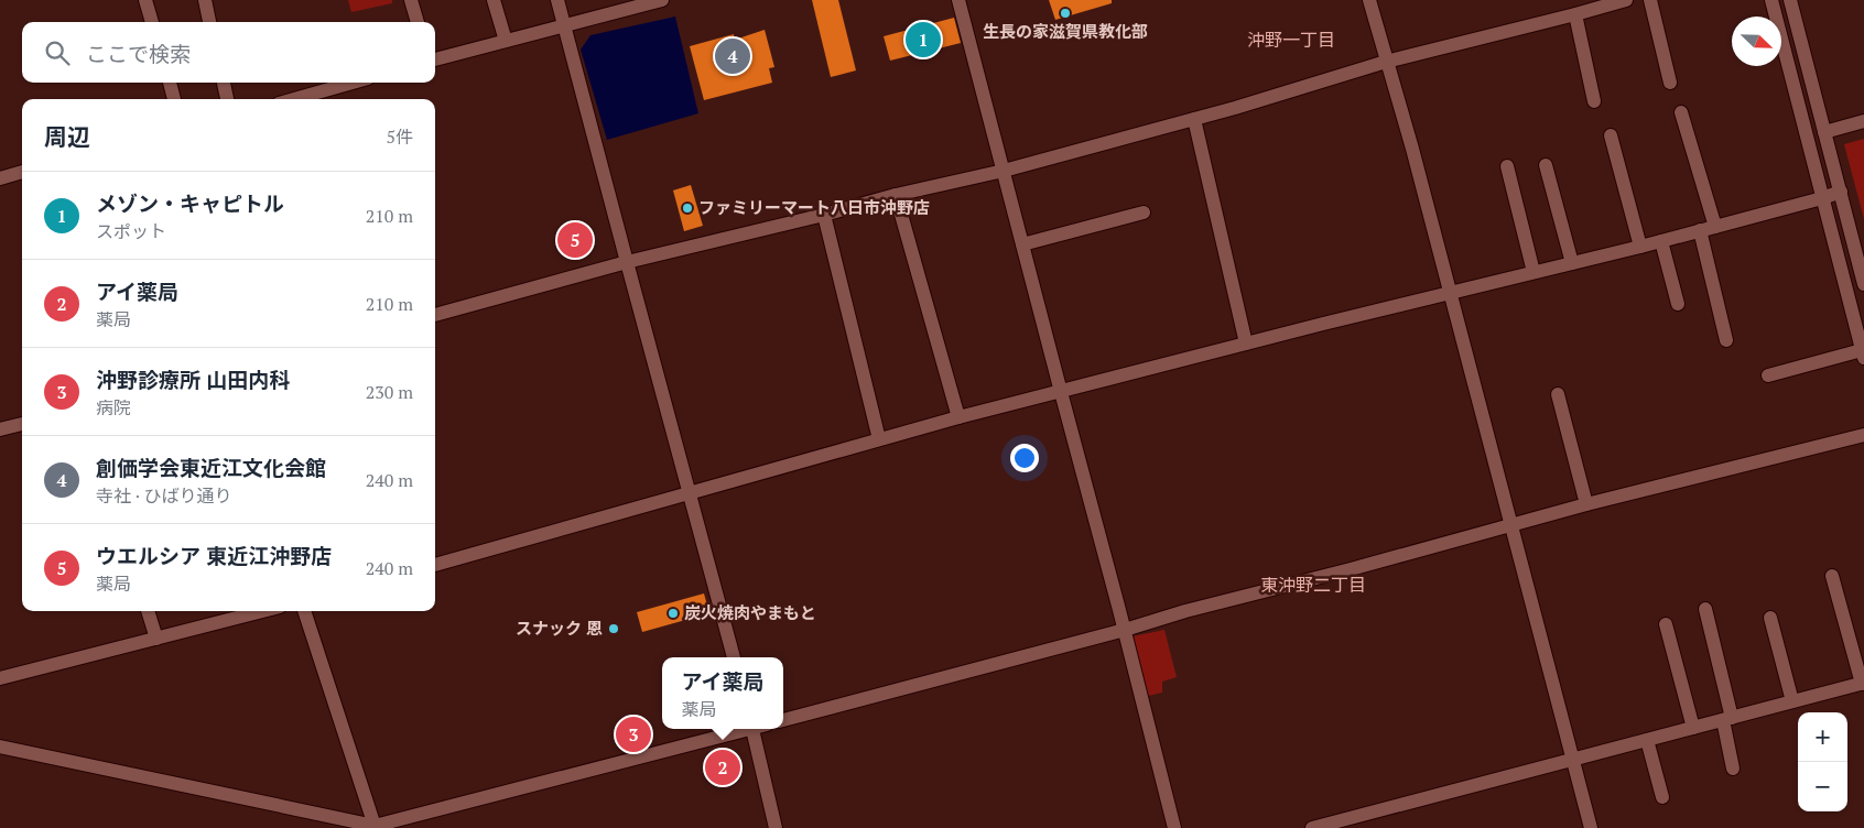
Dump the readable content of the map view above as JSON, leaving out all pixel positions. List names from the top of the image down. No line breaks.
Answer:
{"districts":["沖野一丁目","東沖野二丁目"],"places":["生長の家滋賀県教化部","ファミリーマート八日市沖野店","炭火焼肉やまもと","スナック 恩"],"north":"bottom right","page":{"pins":["1","4","5","3","2"],"search":"ここで検索","heading":["周辺","5件"],"list":[{"mark":"1","name":"メゾン・キャピトル","note":"スポット","value":"210 m"},{"mark":"2","name":"アイ薬局","note":"薬局","value":"210 m"},{"mark":"3","name":"沖野診療所 山田内科","note":"病院","value":"230 m"},{"mark":"4","name":"創価学会東近江文化会館","note":"寺社 · ひばり通り","value":"240 m"},{"mark":"5","name":"ウエルシア 東近江沖野店","note":"薬局","value":"240 m"}],"popup":["アイ薬局","薬局"],"map_buttons":["+","−"]}}
